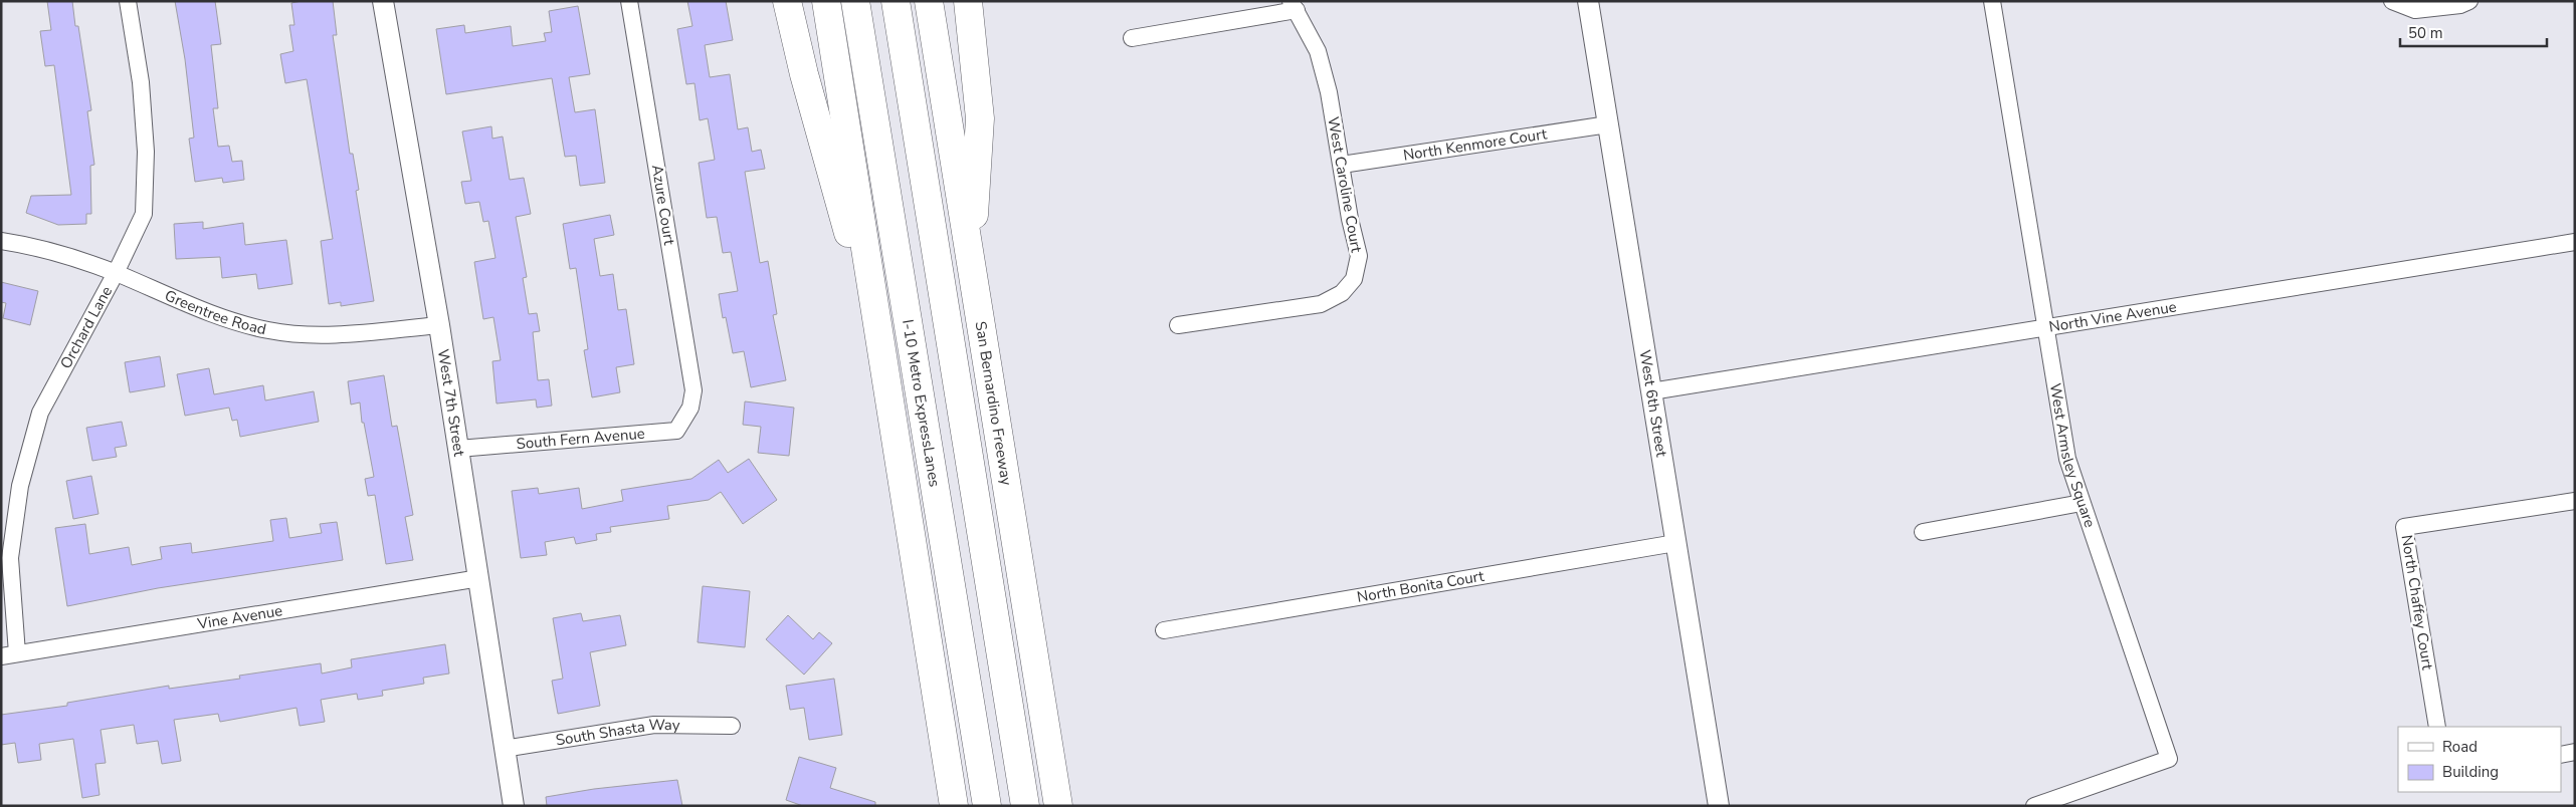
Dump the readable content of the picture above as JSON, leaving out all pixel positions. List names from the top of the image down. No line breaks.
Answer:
{"streets":{"highway":["I-10 Metro ExpressLanes","San Bernardino Freeway"],"street":["North Kenmore Court","West Caroline Court","Azure Court","Greentree Road","North Vine Avenue","Orchard Lane","West 7th Street","West 6th Street","South Fern Avenue","West Armsley Square","North Bonita Court","North Chaffey Court","Vine Avenue","South Shasta Way"]},"crossings":[["North Kenmore Court","West Caroline Court"],["North Kenmore Court","West 6th Street"],["Azure Court","South Fern Avenue"],["Greentree Road","Orchard Lane"],["Greentree Road","West 7th Street"],["North Vine Avenue","West 6th Street"],["North Vine Avenue","West Armsley Square"],["Orchard Lane","Vine Avenue"],["West 7th Street","South Fern Avenue"],["West 7th Street","Vine Avenue"],["West 7th Street","South Shasta Way"],["West 6th Street","North Bonita Court"]],"legend":["Road","Building"],"scale_bar":"50 m"}
